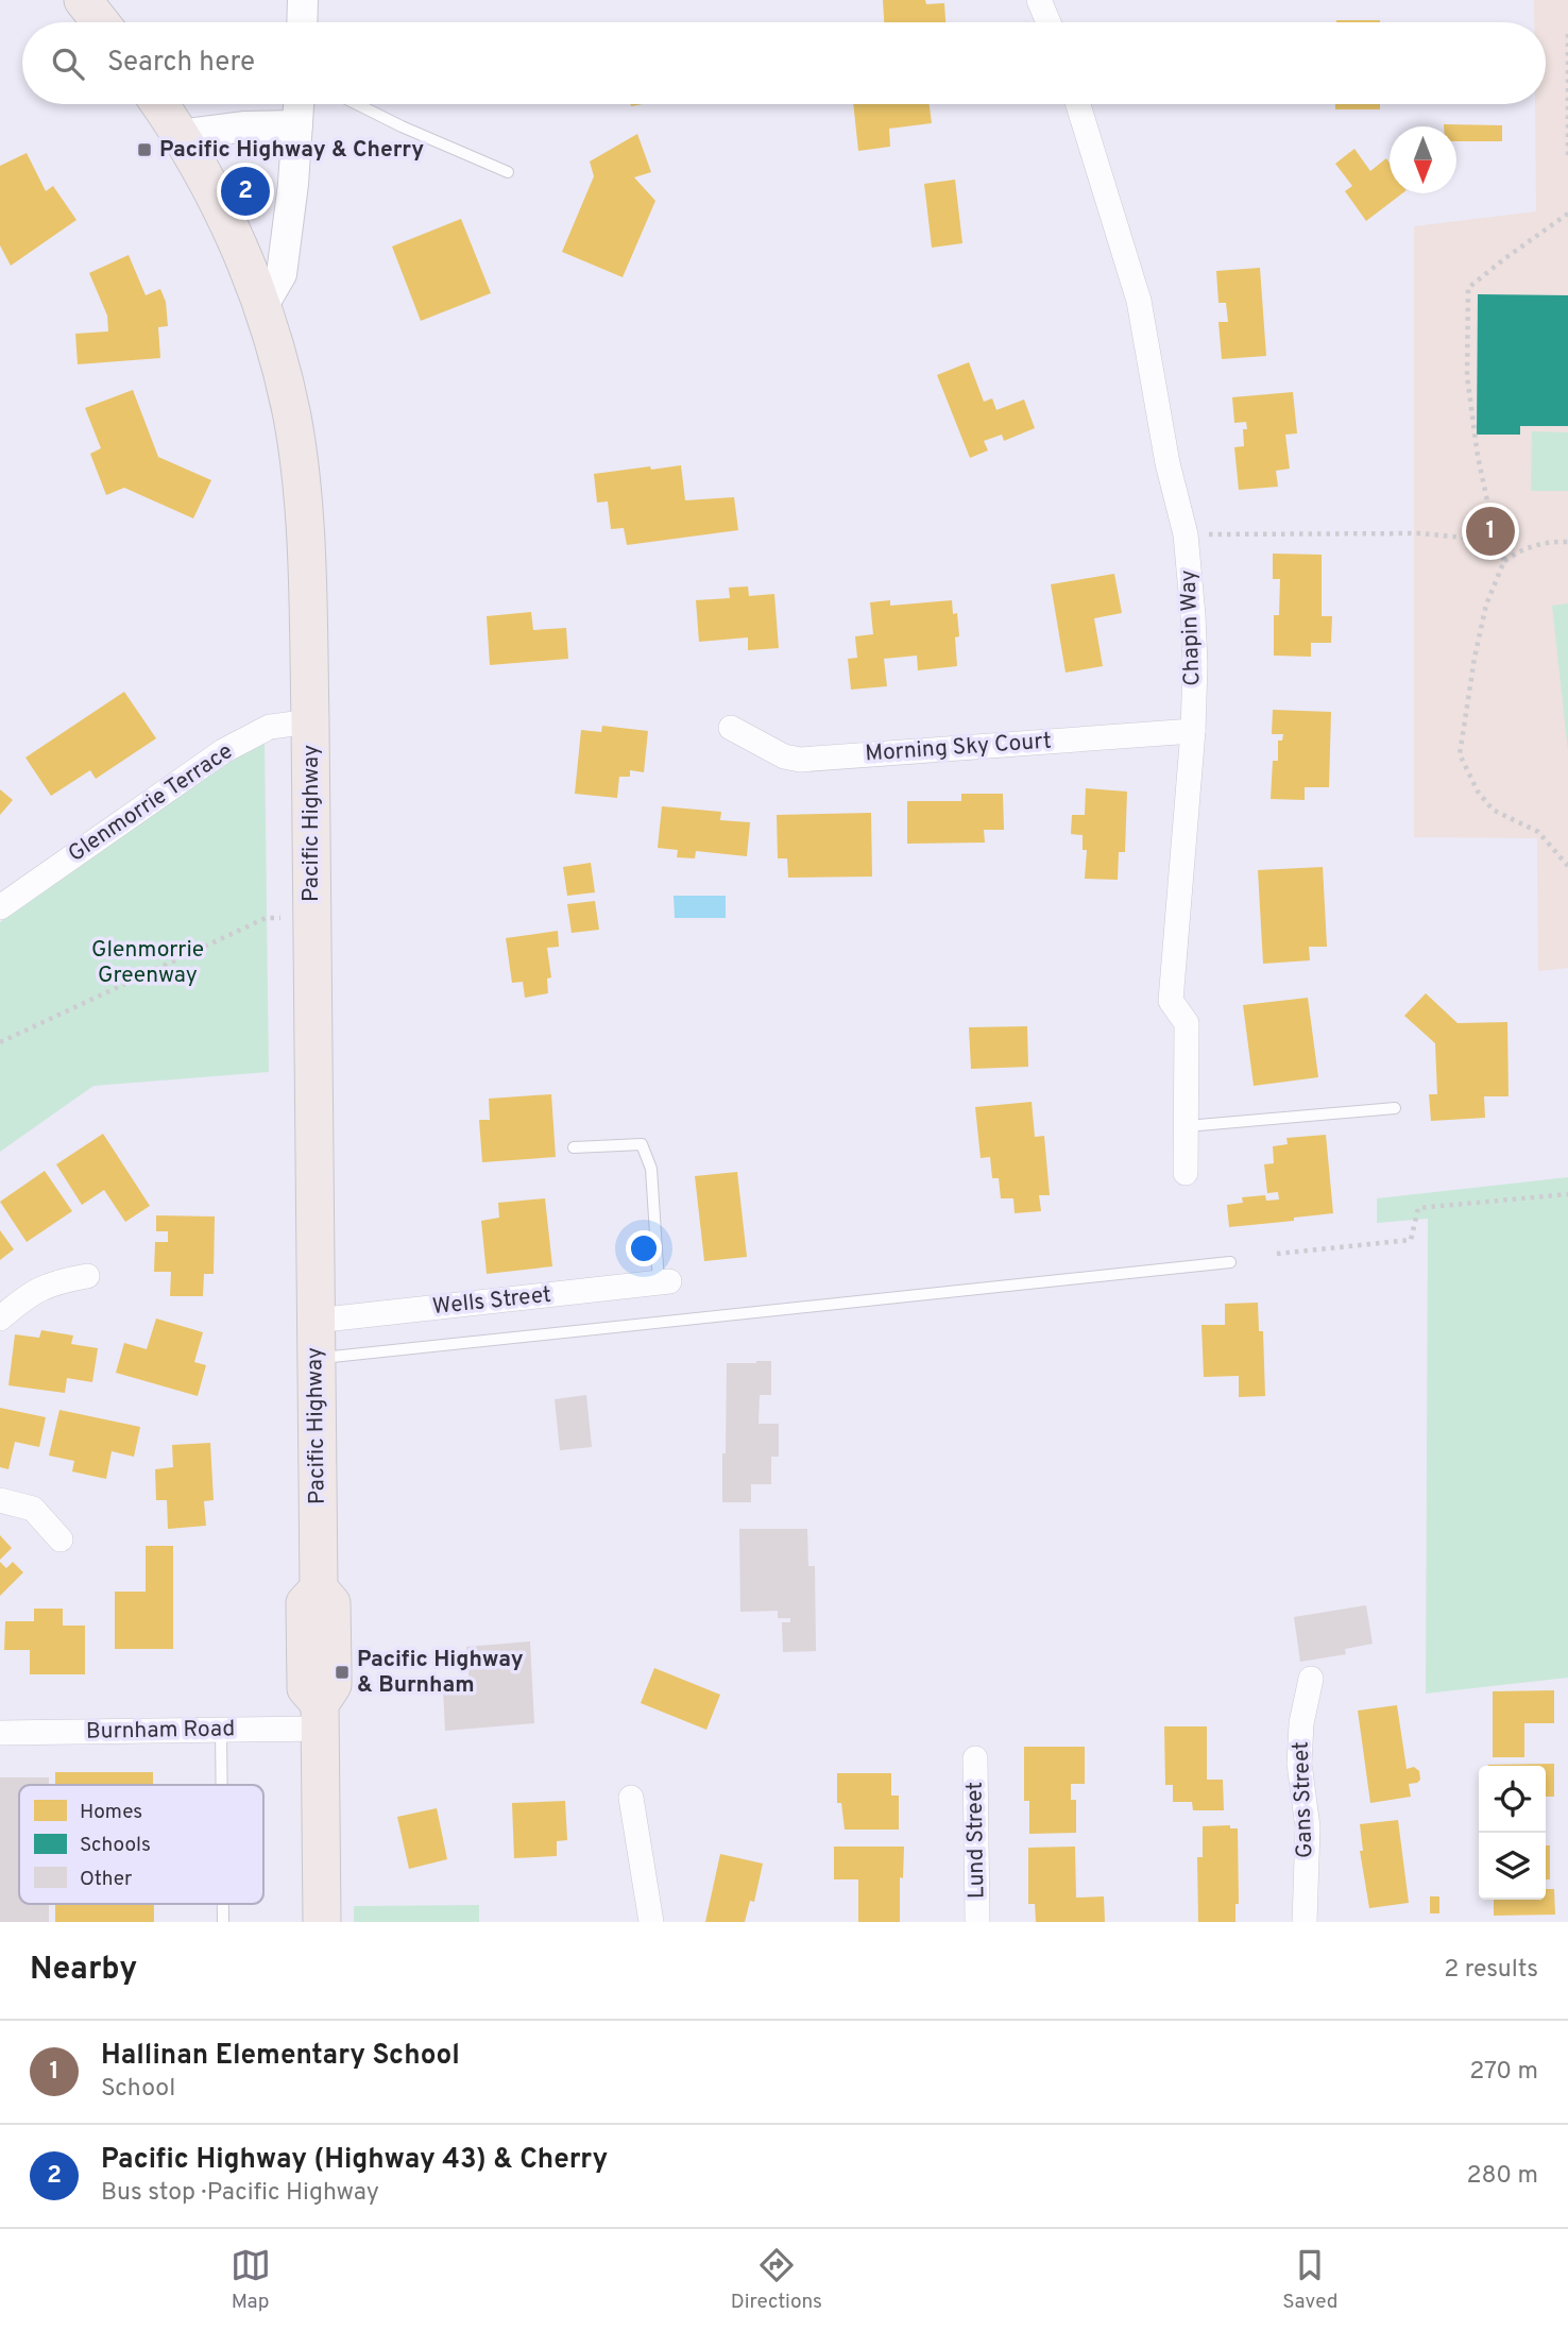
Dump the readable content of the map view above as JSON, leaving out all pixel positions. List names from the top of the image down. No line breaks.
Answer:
{"streets":{"main road":["Pacific Highway"],"street":["Chapin Way","Morning Sky Court","Glenmorrie Terrace","Wells Street","Burnham Road","Gans Street","Lund Street"]},"crossings":[["Chapin Way","Morning Sky Court"],["Glenmorrie Terrace","Pacific Highway"],["Pacific Highway","Wells Street"],["Pacific Highway","Burnham Road"]],"parks":["Glenmorrie Greenway"],"places":{"transit":["Pacific Highway & Cherry","Pacific Highway & Burnham"]},"legend":["Homes","Schools","Other"],"north":"bottom","page":{"search":"Search here","pins":["2","1"],"heading":["Nearby","2 results"],"list":[{"mark":"1","name":"Hallinan Elementary School","note":"School","value":"270 m"},{"mark":"2","name":"Pacific Highway (Highway 43) & Cherry","note":"Bus stop · Pacific Highway","value":"280 m"}],"nav":["Map","Directions","Saved"]}}
